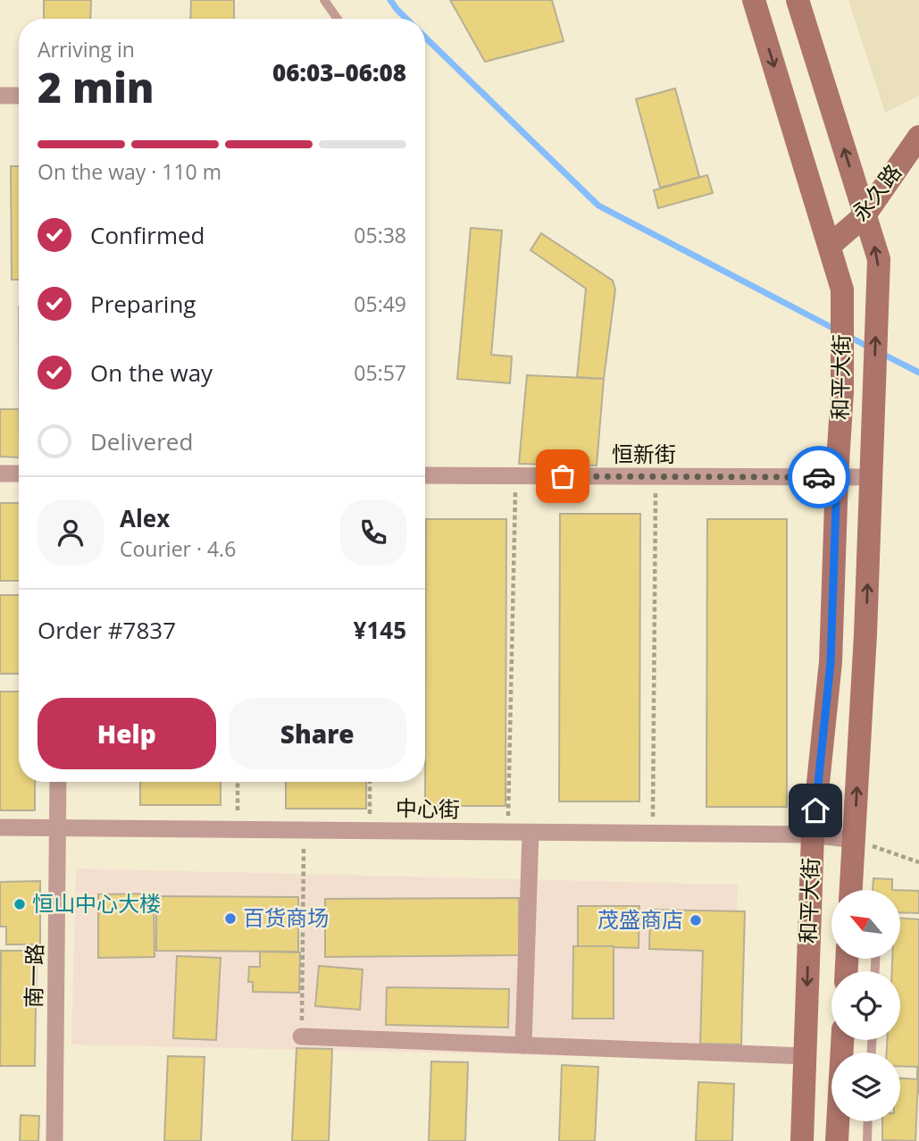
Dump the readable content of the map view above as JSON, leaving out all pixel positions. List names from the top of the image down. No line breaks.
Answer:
{"streets":{"main road":["永久路","和平大街"],"street":["恒新街","中心街","南一路"]},"crossings":[["永久路","和平大街"],["和平大街","恒新街"],["和平大街","中心街"],["中心街","南一路"]],"places":["恒山中心大楼","百货商场","茂盛商店"],"north":"top left","page":{"heading":["2 min","Arriving in","06:03–06:08"],"panel":["Alex","Courier · 4.6","Order #7837","¥145"],"bar":"On the way · 110 m","list":[["Confirmed","05:38"],["Preparing","05:49"],["On the way","05:57"],"Delivered"],"buttons":["Help","Share"]}}
